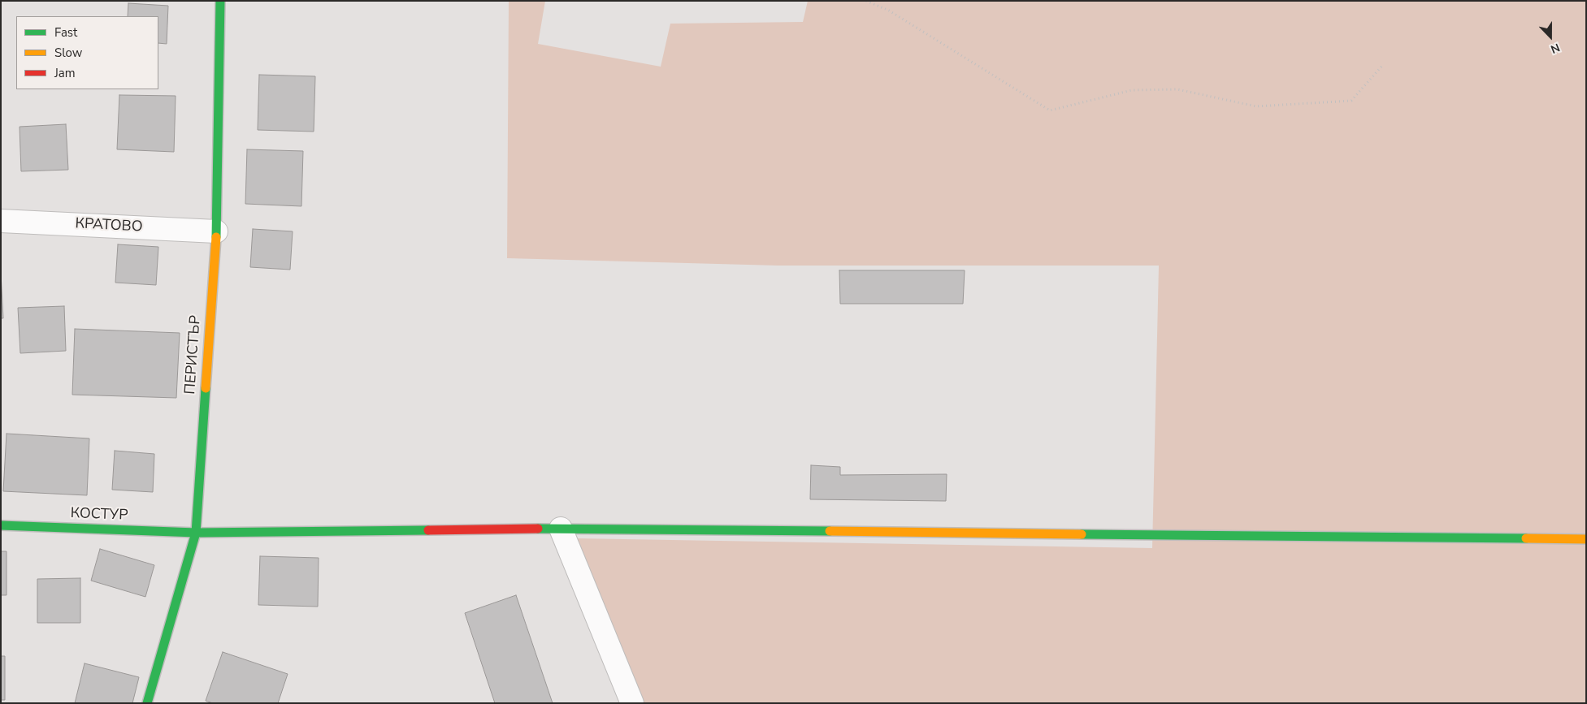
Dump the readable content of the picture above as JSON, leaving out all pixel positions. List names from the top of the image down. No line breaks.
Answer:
{"streets":{"street":["КРАТОВО","ПЕРИСТЪР","КОСТУР"]},"crossings":[["КРАТОВО","ПЕРИСТЪР"],["ПЕРИСТЪР","КОСТУР"]],"legend":["Fast","Slow","Jam"],"north":"bottom"}
